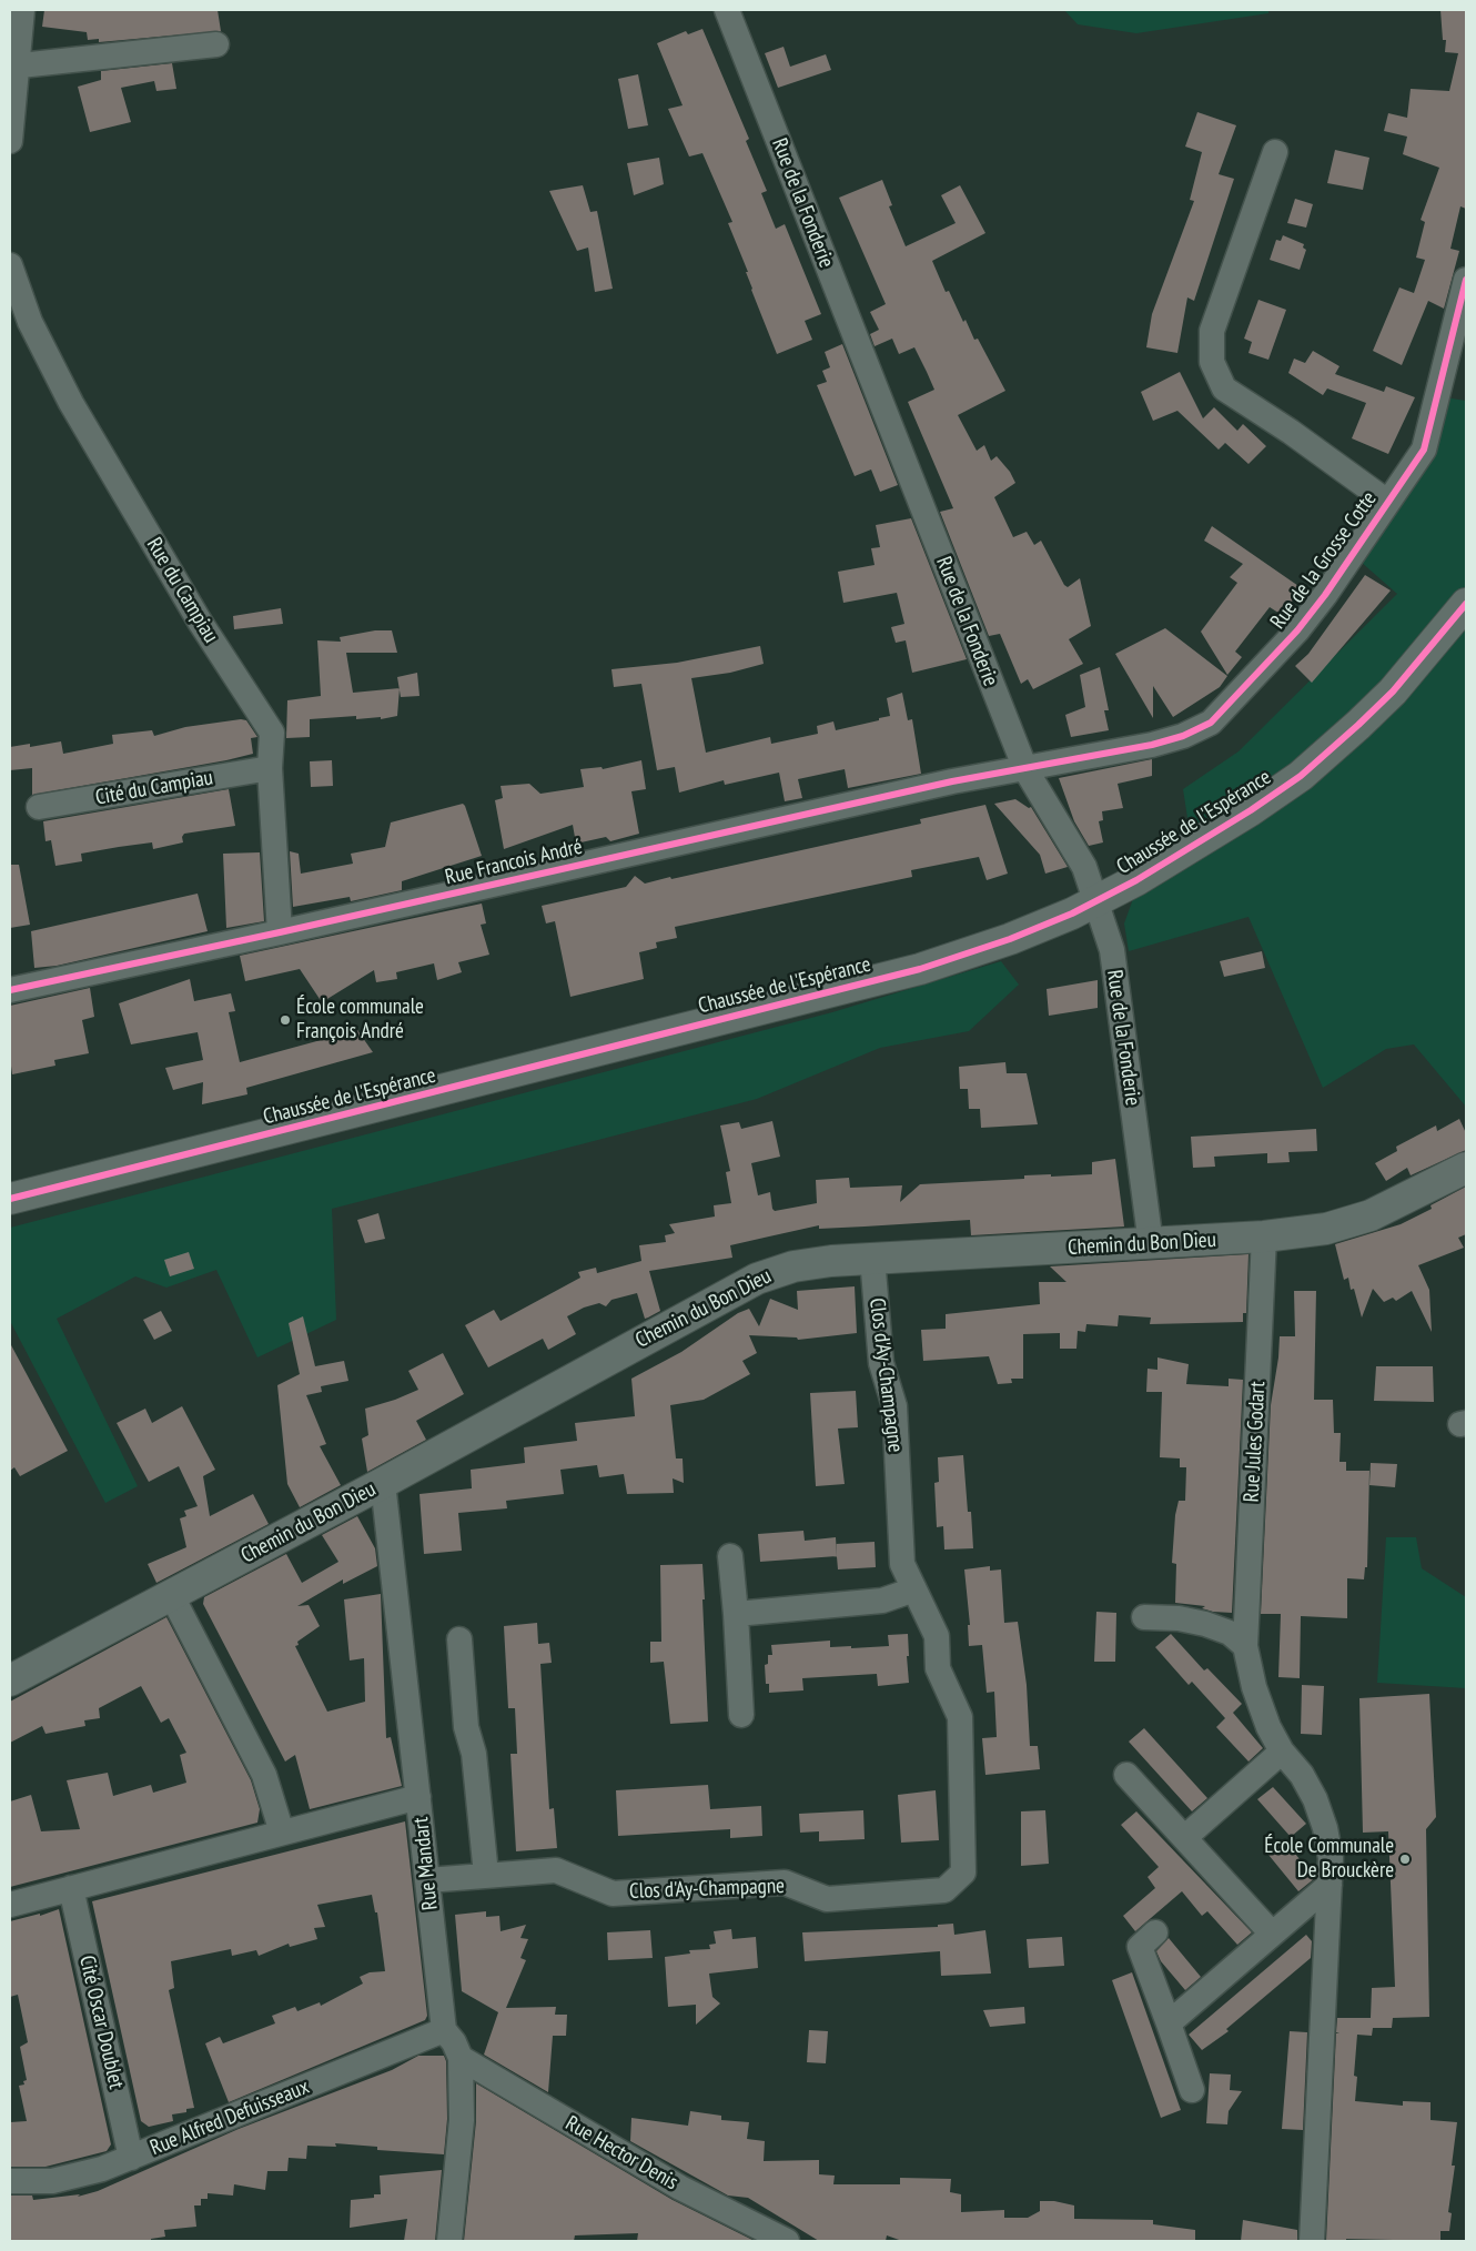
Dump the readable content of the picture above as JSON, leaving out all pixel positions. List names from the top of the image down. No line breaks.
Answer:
{"streets":{"main road":["Chaussée de l'Espérance","Chemin du Bon Dieu"],"street":["Rue de la Fonderie","Rue de la Grosse Cotte","Rue du Campiau","Cité du Campiau","Rue Francois André","Clos d'Ay-Champagne","Rue Jules Godart","Rue Mandart","Cité Oscar Doublet","Rue Alfred Defuisseaux","Rue Hector Denis"]},"crossings":[["Rue de la Fonderie","Rue de la Grosse Cotte"],["Rue de la Fonderie","Chaussée de l'Espérance"],["Rue de la Fonderie","Rue Francois André"],["Rue de la Fonderie","Chemin du Bon Dieu"],["Rue de la Grosse Cotte","Rue Francois André"],["Rue du Campiau","Cité du Campiau"],["Rue du Campiau","Rue Francois André"],["Chemin du Bon Dieu","Clos d'Ay-Champagne"],["Chemin du Bon Dieu","Rue Jules Godart"],["Chemin du Bon Dieu","Rue Mandart"],["Clos d'Ay-Champagne","Rue Mandart"],["Rue Mandart","Rue Alfred Defuisseaux"],["Rue Mandart","Rue Hector Denis"],["Cité Oscar Doublet","Rue Alfred Defuisseaux"]],"places":["École communale François André","École Communale De Brouckère"]}
